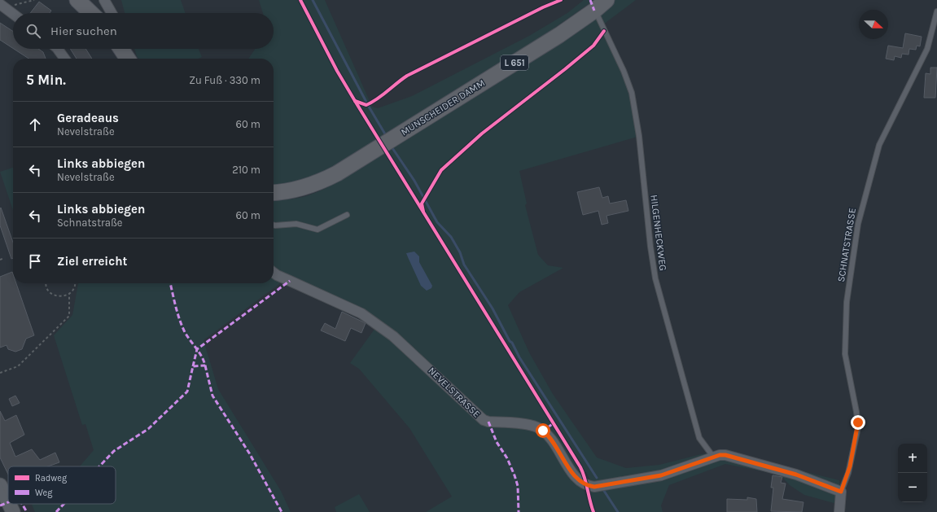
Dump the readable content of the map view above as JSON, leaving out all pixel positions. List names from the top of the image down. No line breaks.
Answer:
{"streets":{"main road":["L 651","MUNSCHEIDER DAMM"],"street":["NEVELSTRASSE"],"lane":["HILGENHECKWEG","SCHNATSTRASSE"]},"crossings":[["MUNSCHEIDER DAMM","HILGENHECKWEG"],["HILGENHECKWEG","NEVELSTRASSE"],["SCHNATSTRASSE","NEVELSTRASSE"]],"legend":["Radweg","Weg"],"north":"right","page":{"search":"Hier suchen","heading":["5 Min.","Zu Fuß · 330 m"],"list":[["Geradeaus","Nevelstraße","60 m"],["Links abbiegen","Nevelstraße","210 m"],["Links abbiegen","Schnatstraße","60 m"],"Ziel erreicht"],"map_buttons":["+","−"]}}
